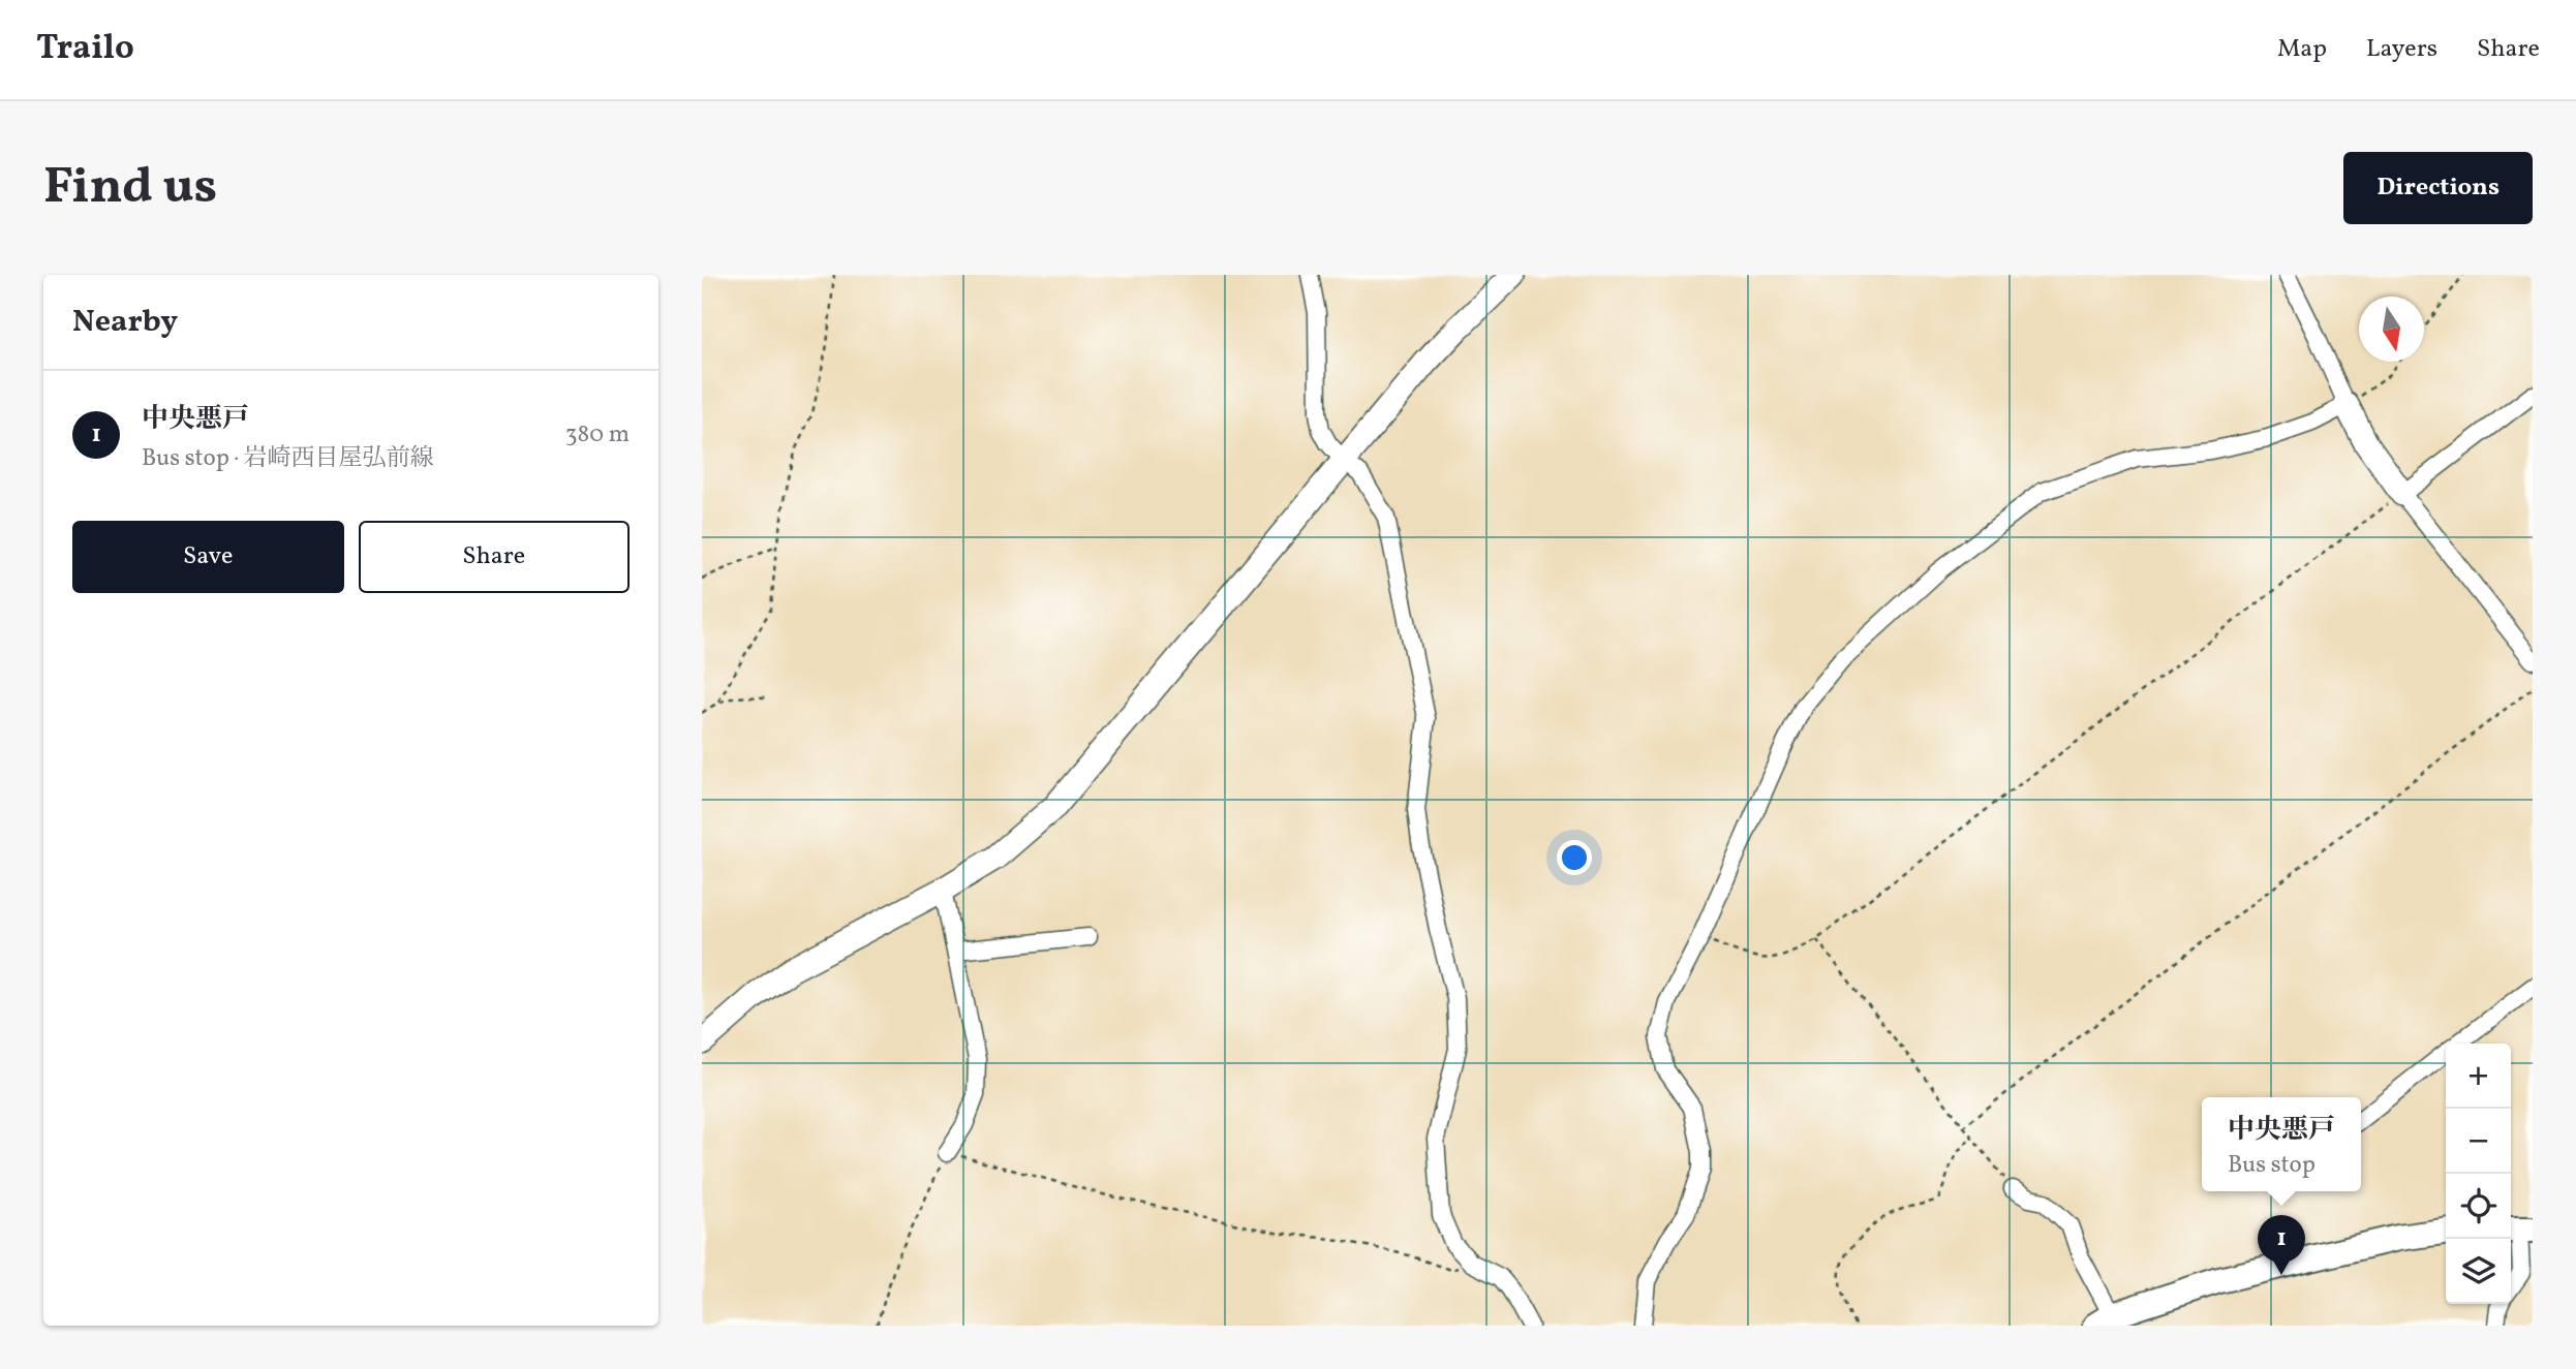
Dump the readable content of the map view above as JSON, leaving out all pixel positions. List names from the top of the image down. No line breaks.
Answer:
{"north":"bottom","page":{"header":"Trailo","nav":["Map","Layers","Share"],"buttons":["Directions",["Save","Share"]],"title":"Find us","heading":"Nearby","list":[{"mark":"1","name":"中央悪戸","note":"Bus stop · 岩崎西目屋弘前線","value":"380 m"}],"map_buttons":["+","−"],"popup":["中央悪戸","Bus stop"],"pins":"1"}}
